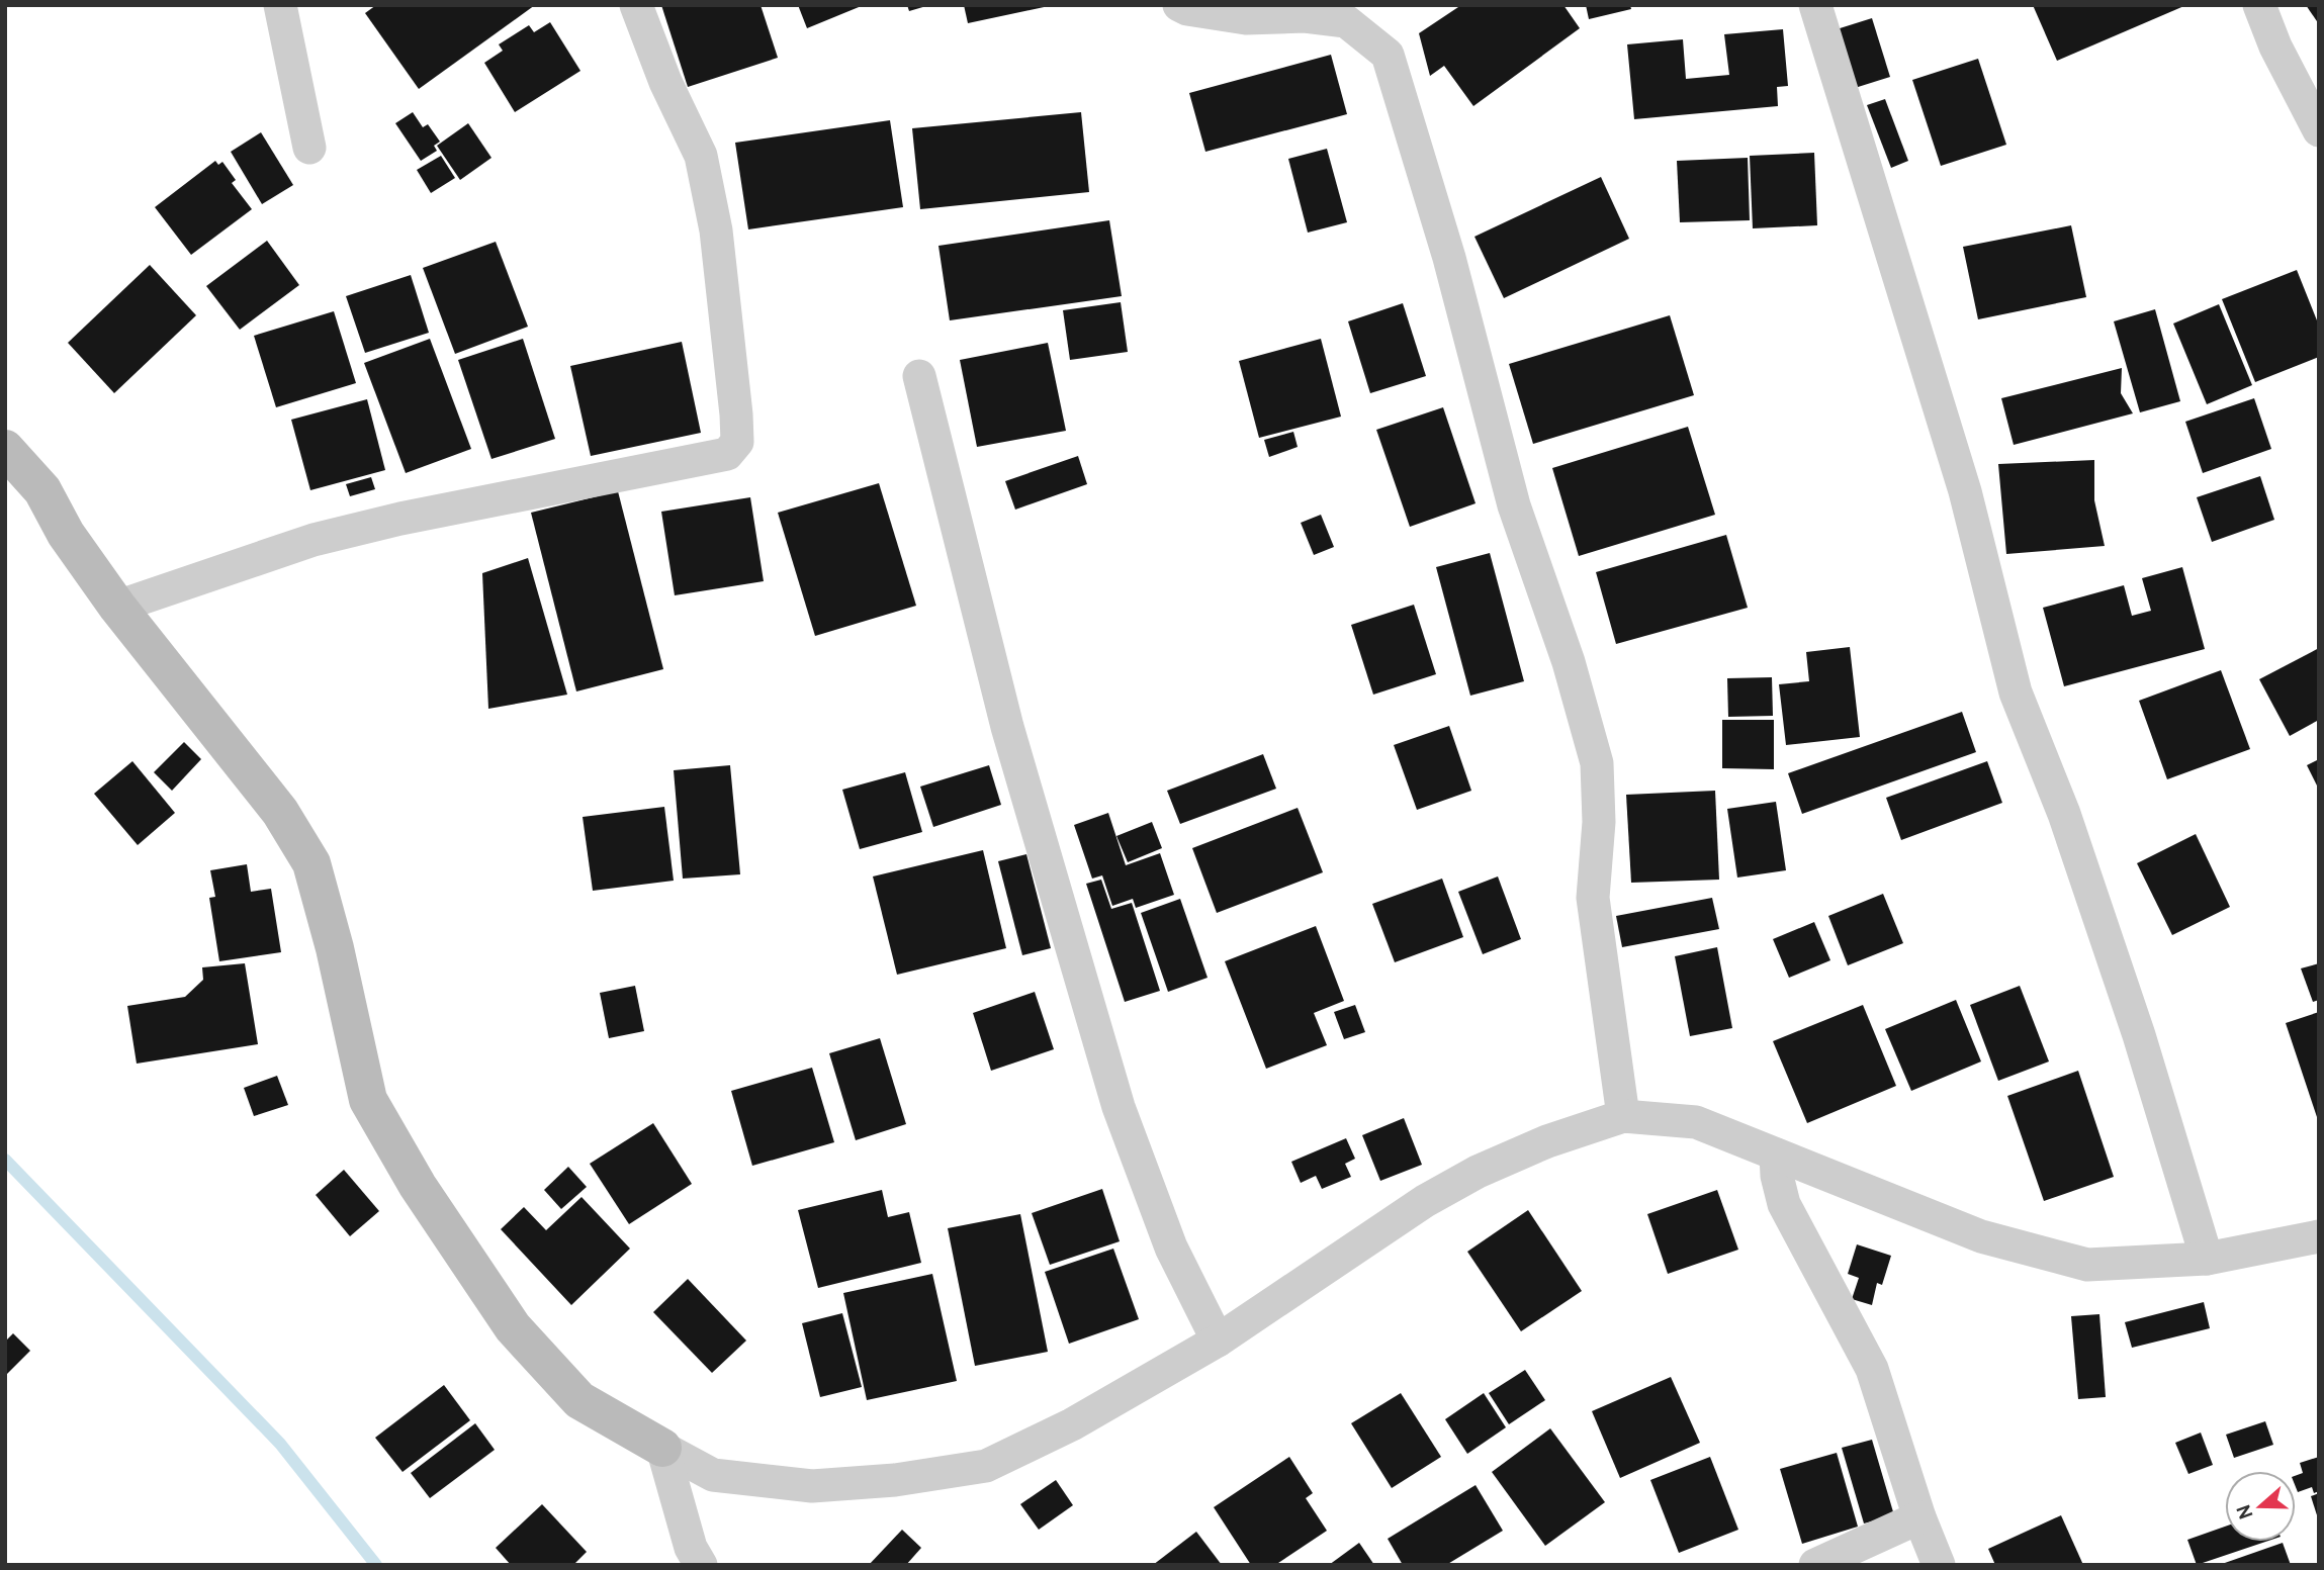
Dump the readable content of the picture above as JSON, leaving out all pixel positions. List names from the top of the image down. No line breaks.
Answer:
{"north":"left"}
